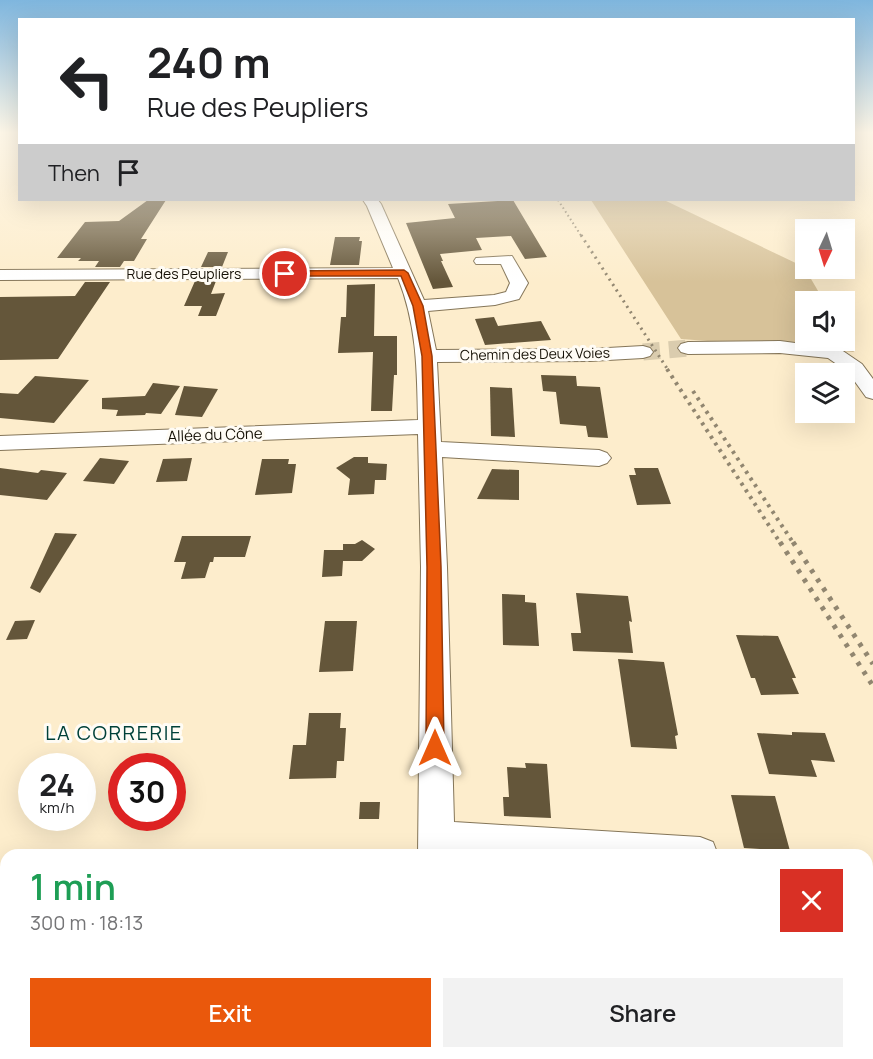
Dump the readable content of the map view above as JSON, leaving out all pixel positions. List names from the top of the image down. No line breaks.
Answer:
{"streets":{"street":["Rue des Peupliers","Chemin des Deux Voies","Allée du Cône"]},"districts":["LA CORRERIE"],"north":"bottom","page":{"turn":["240 m","Rue des Peupliers"],"then":"Then","speed":"24 km/h","limit":"30","heading":["1 min","300 m · 18:13"],"buttons":["Exit","Share"]}}
